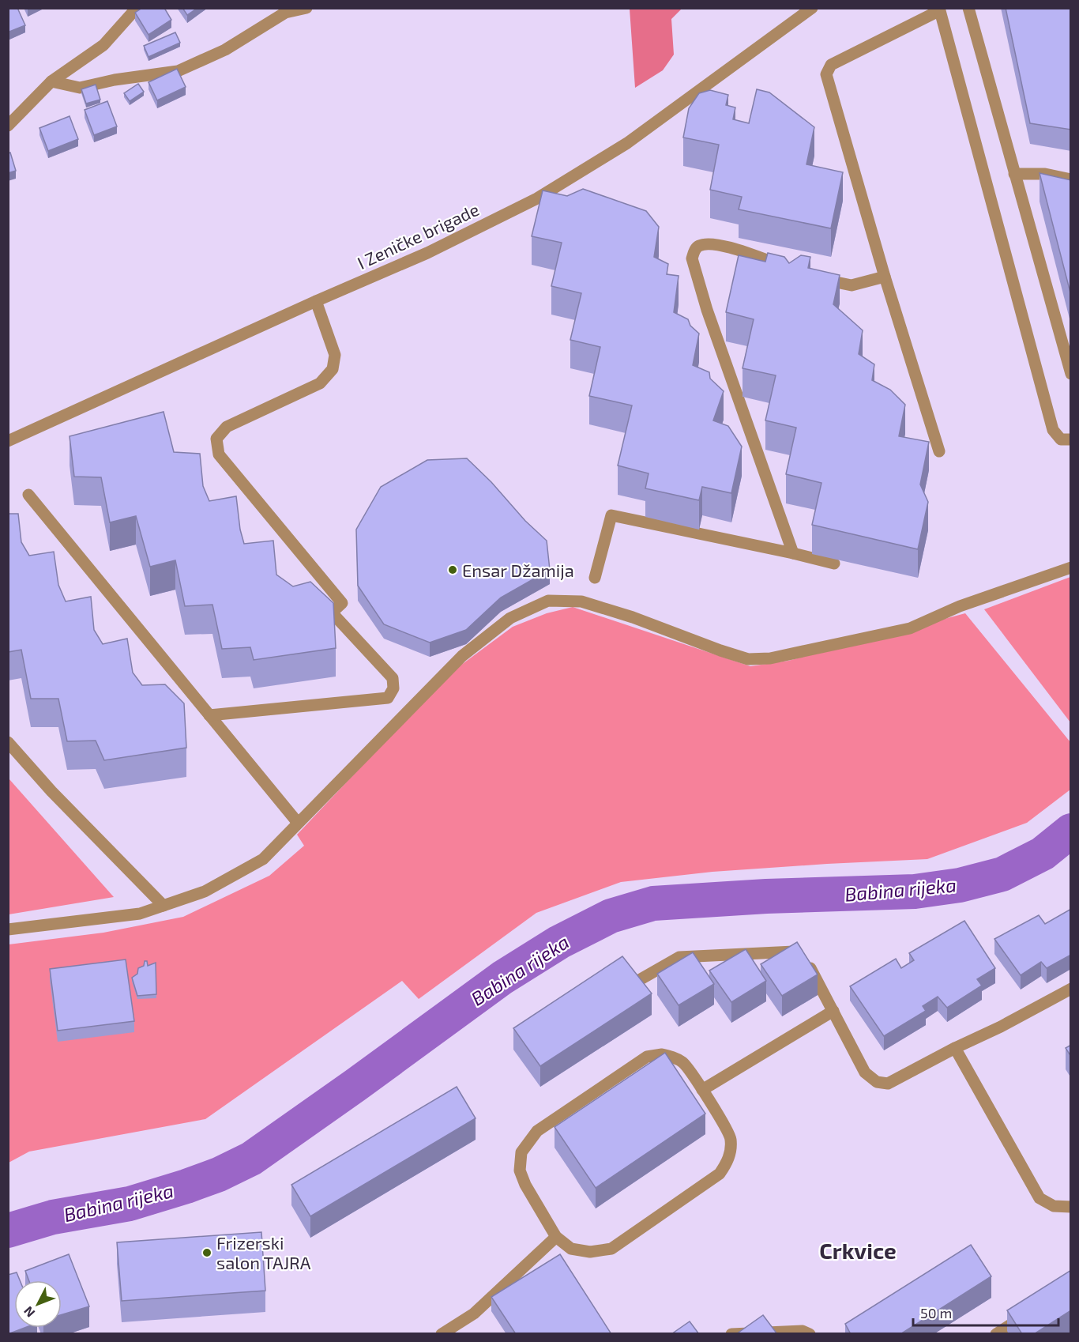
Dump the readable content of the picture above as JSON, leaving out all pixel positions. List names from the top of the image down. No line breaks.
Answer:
{"streets":{"street":["I Zeničke brigade"]},"districts":["Crkvice"],"water":["Babina rijeka"],"places":["Ensar Džamija","Frizerski salon TAJRA"],"scale_bar":"50 m","north":"bottom left"}
